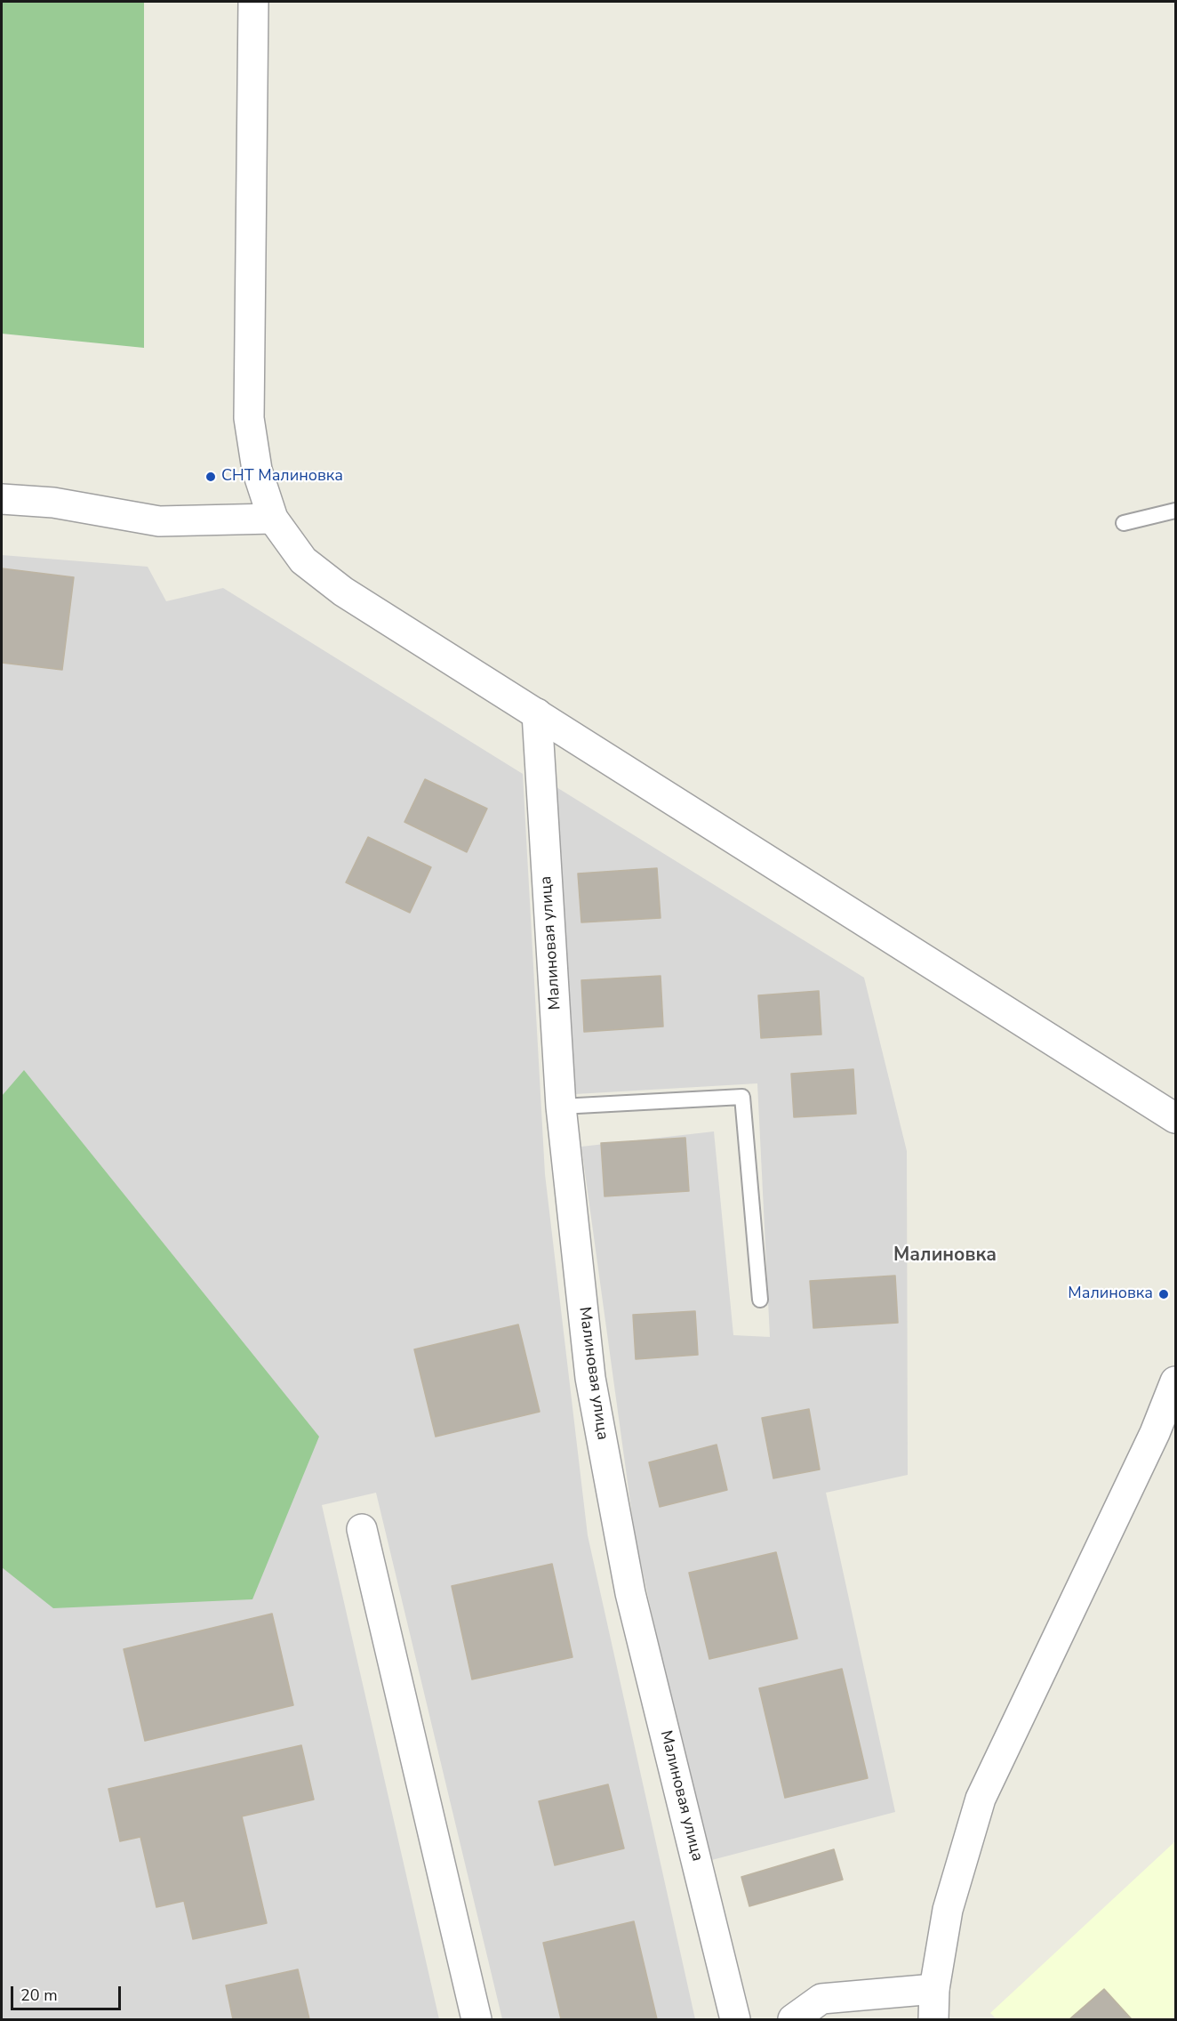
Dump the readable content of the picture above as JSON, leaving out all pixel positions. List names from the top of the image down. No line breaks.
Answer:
{"streets":{"street":["Малиновая улица"]},"districts":["Малиновка"],"places":["СНТ Малиновка","Малиновка"],"scale_bar":"20 m"}
